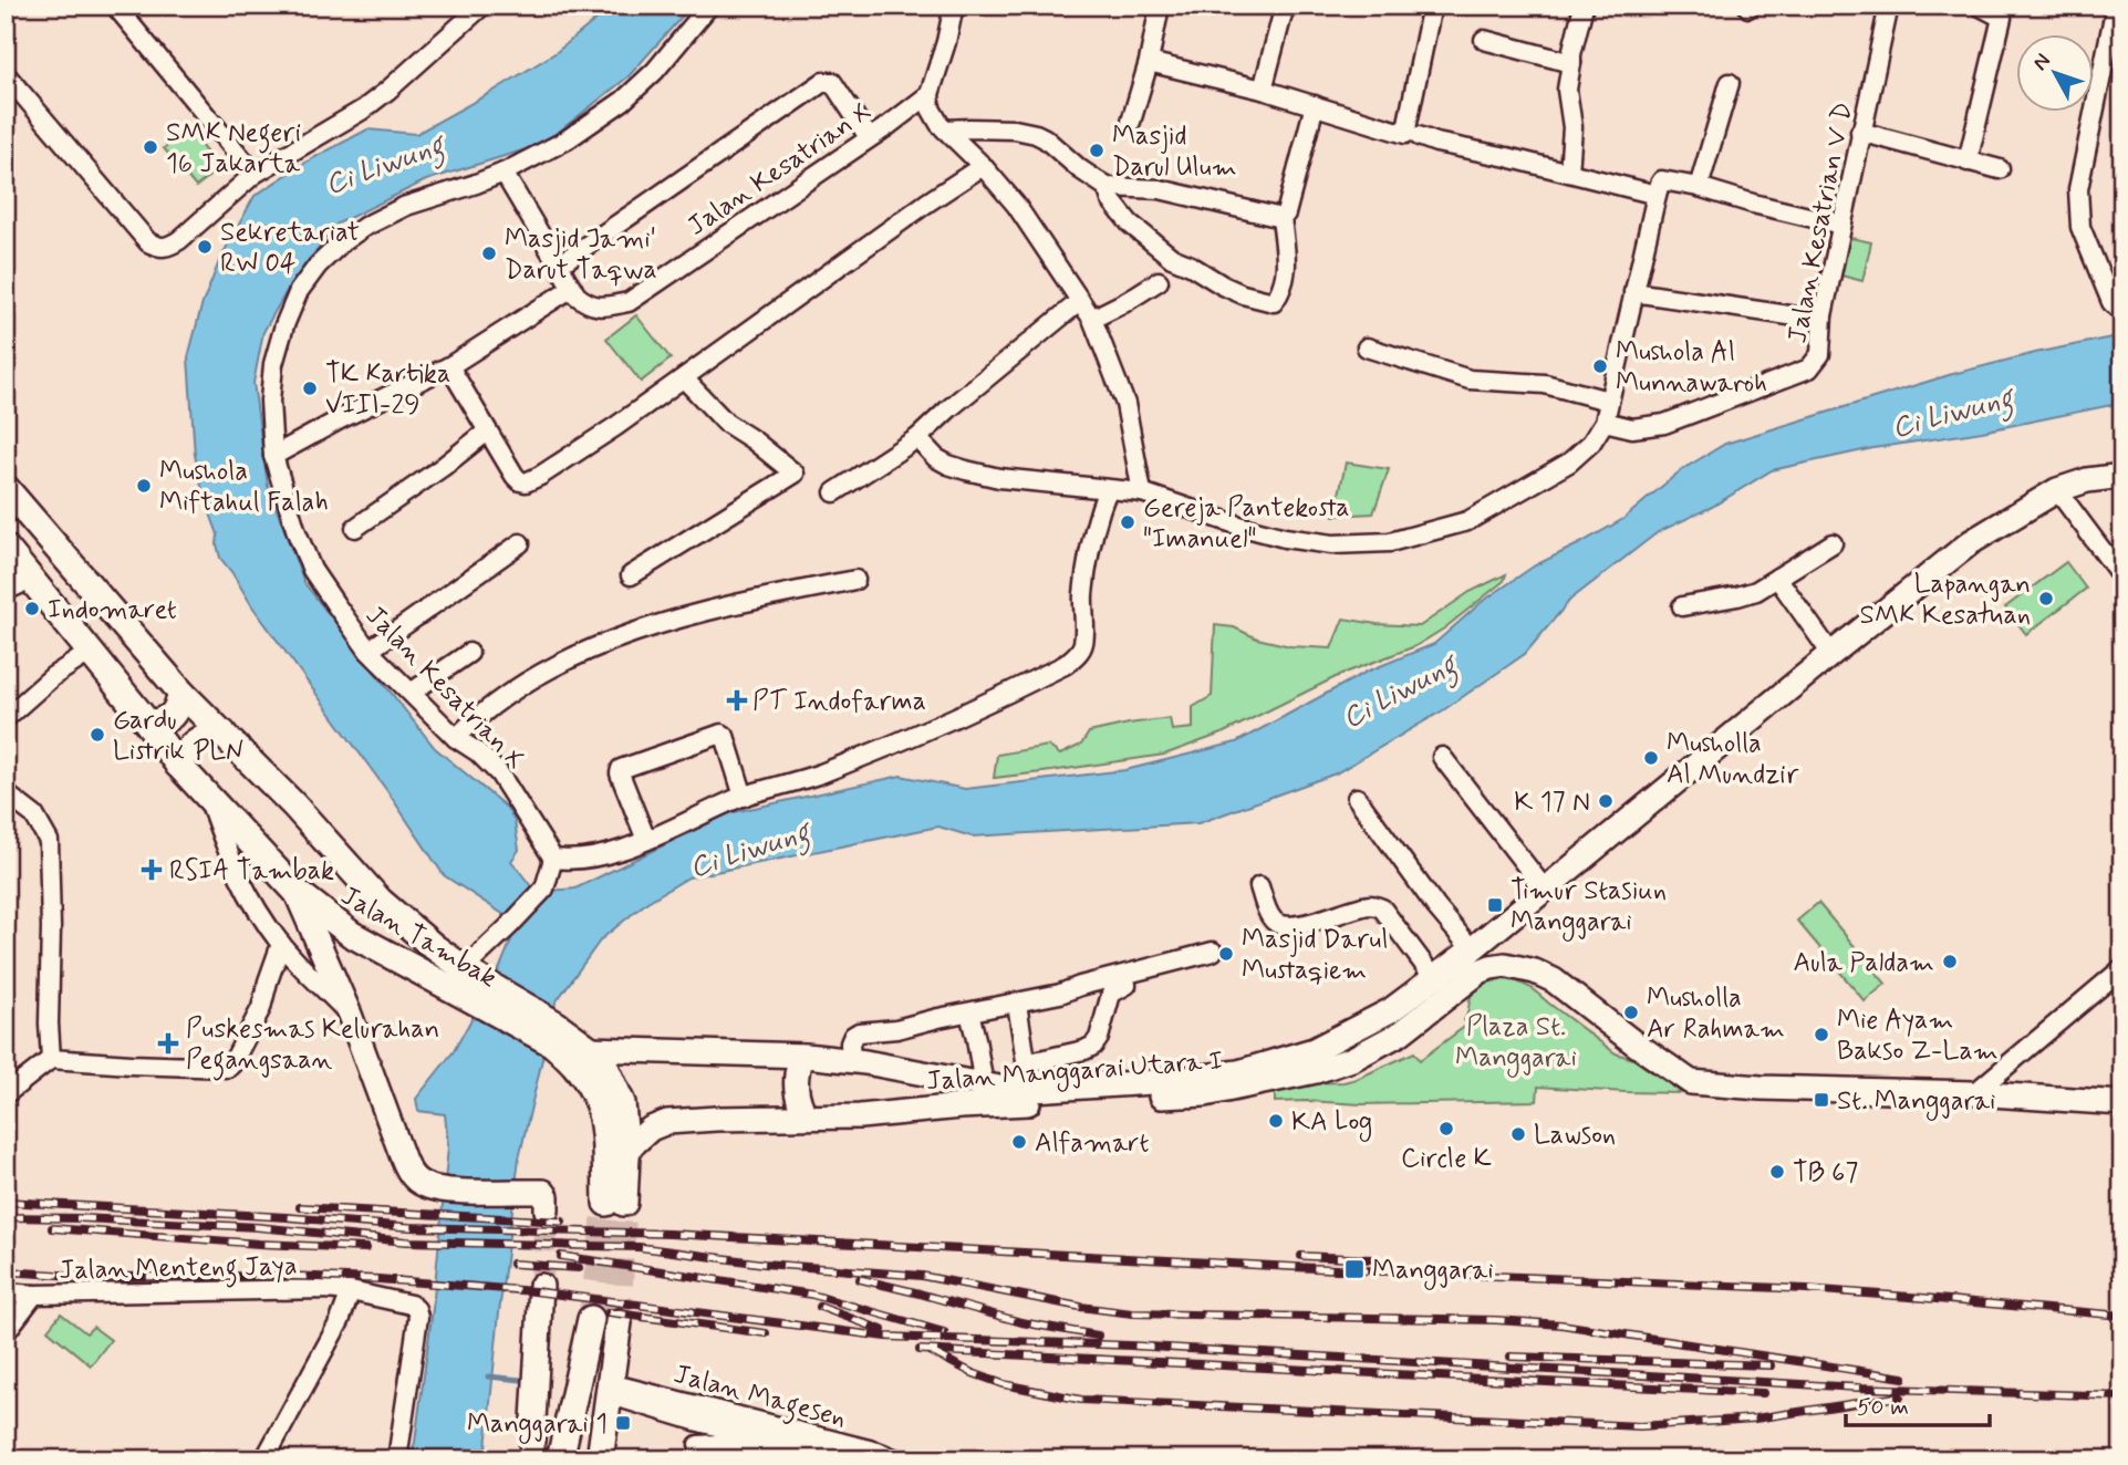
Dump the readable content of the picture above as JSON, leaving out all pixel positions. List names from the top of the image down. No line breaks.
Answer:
{"streets":{"main road":["Jalan Tambak"],"street":["Jalan Kesatrian X","Jalan Kesatrian V D","Jalan Manggarai Utara I","Jalan Menteng Jaya","Jalan Magesen"]},"crossings":[["Jalan Tambak","Jalan Manggarai Utara I"]],"water":["Ci Liwung"],"parks":["Plaza St. Manggarai"],"places":{"other":["SMK Negeri 16 Jakarta","Masjid Darul Ulum","Sekretariat RW 04","Masjid Jami' Darut Taqwa","Mushola Al Munnawaroh","TK Kartika VIII-29","Mushola Miftahul Falah","Gereja Pantekosta \"Imanuel\"","Lapangan SMK Kesatuan","Indomaret","Gardu Listrik PLN","Musholla Al Mundzir","K 17 N","Masjid Darul Mustaqiem","Aula Paldam","Musholla Ar Rahmam","Mie Ayam Bakso Z-Lam","KA Log","Circle K","Lawson","Alfamart","TB 67"],"health":["PT Indofarma","RSIA Tambak","Puskesmas Kelurahan Pegangsaan"],"transit":["Timur Stasiun Manggarai","St. Manggarai","Manggarai","Manggarai 1"]},"scale_bar":"50 m","north":"top left"}
